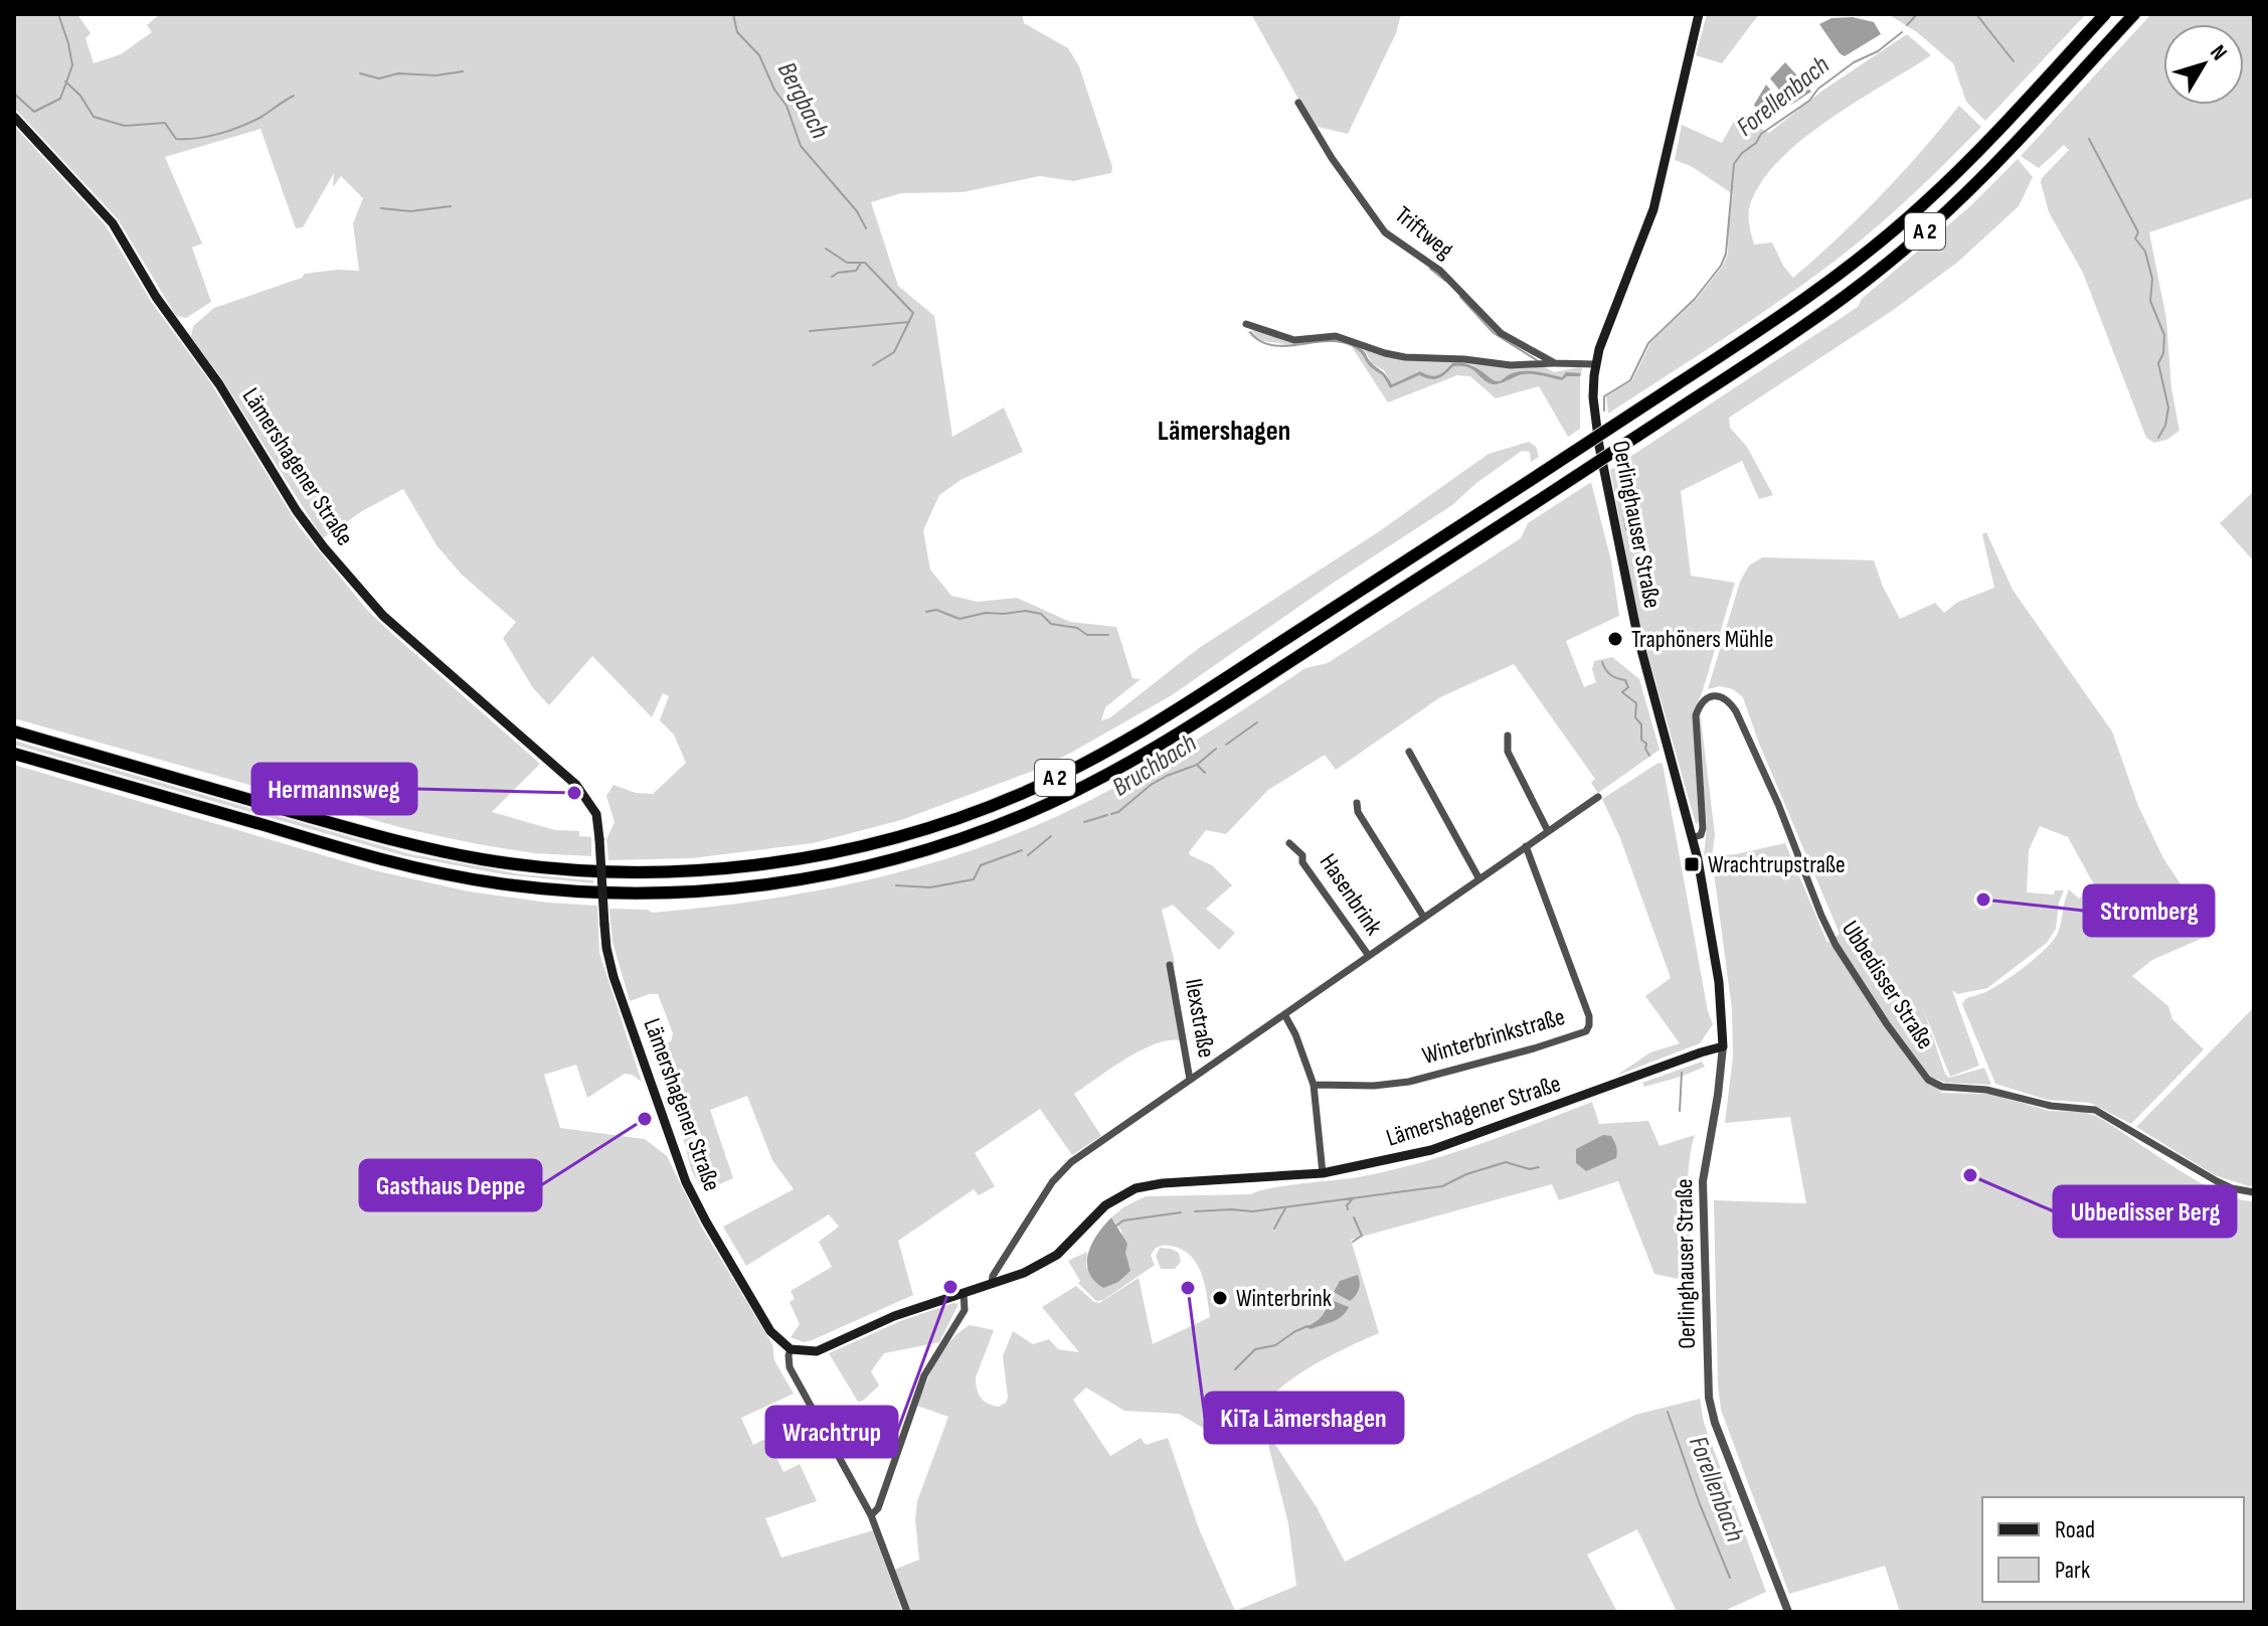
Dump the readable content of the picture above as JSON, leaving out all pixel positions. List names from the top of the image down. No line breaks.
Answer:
{"streets":{"highway":["A 2"],"main road":["Lämershagener Straße","Oerlinghauser Straße"],"street":["Triftweg","Hasenbrink","Ubbedisser Straße","Ilexstraße","Winterbrinkstraße"]},"crossings":[["Triftweg","Oerlinghauser Straße"],["Lämershagener Straße","Oerlinghauser Straße"],["Oerlinghauser Straße","Ubbedisser Straße"]],"districts":["Lämershagen"],"water":["Forellenbach","Bergbach","Bruchbach"],"places":{"other":["Traphöners Mühle","Hermannsweg","Stromberg","Gasthaus Deppe","Ubbedisser Berg","Wrachtrup","KiTa Lämershagen","Winterbrink"],"transit":["Wrachtrupstraße"]},"legend":["Road","Park"],"north":"top right"}
